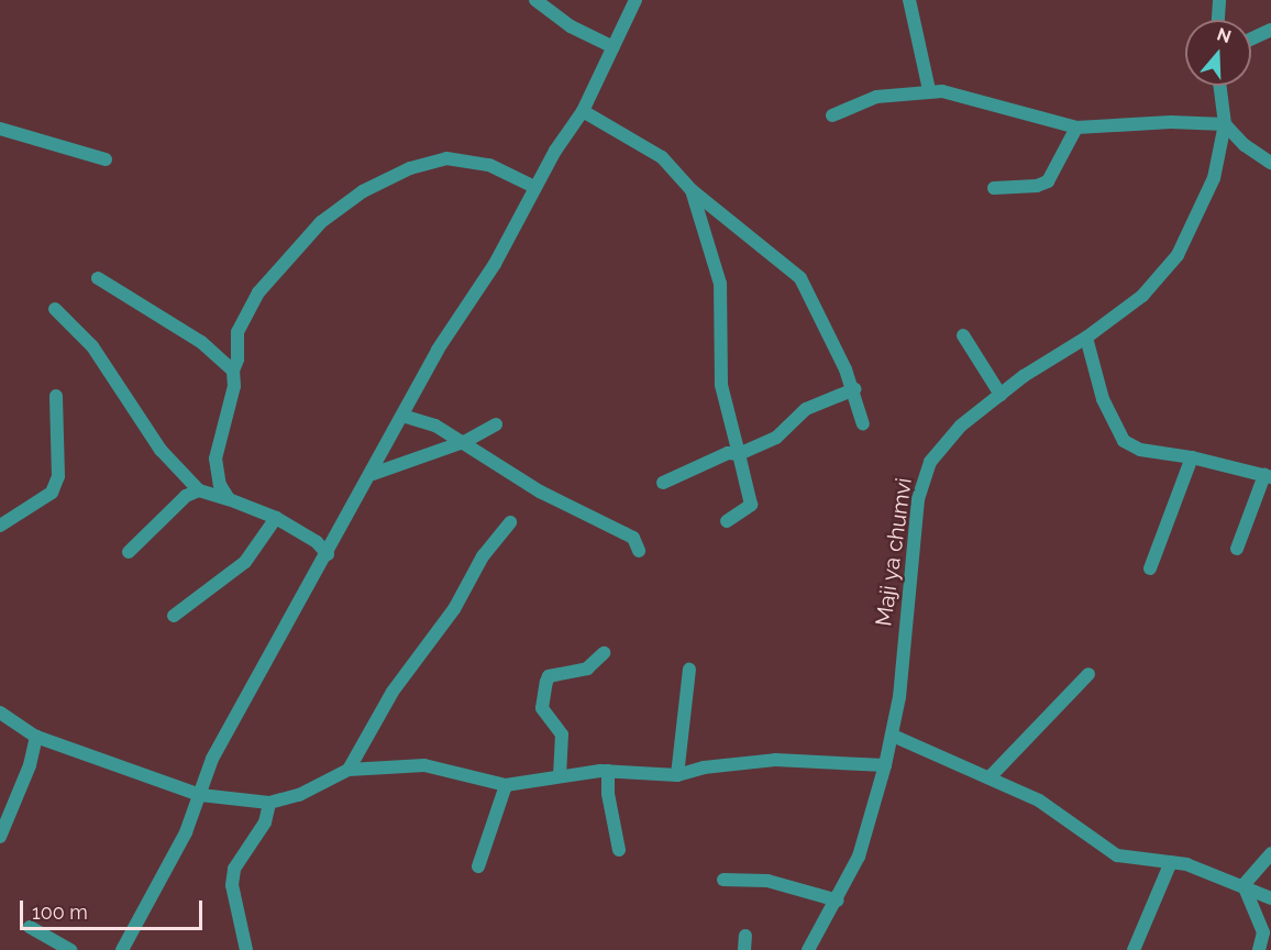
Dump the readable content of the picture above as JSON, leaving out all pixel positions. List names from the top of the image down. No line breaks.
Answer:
{"streets":{"street":["Maji ya chumvi"]},"scale_bar":"100 m","north":"top"}
